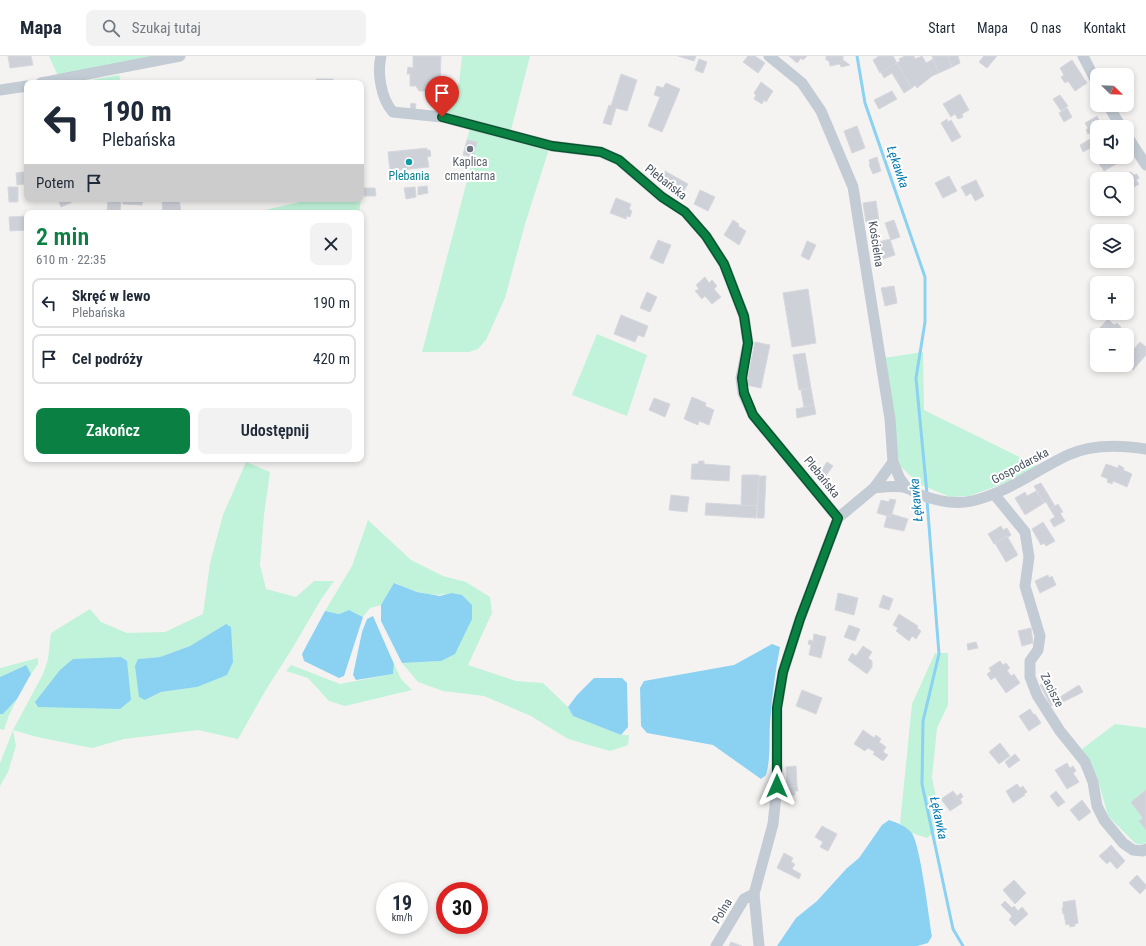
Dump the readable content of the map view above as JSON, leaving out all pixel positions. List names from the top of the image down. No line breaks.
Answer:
{"streets":{"street":["Plebańska","Kościelna","Gospodarska","Zacisze","Polna"]},"crossings":[["Kościelna","Gospodarska"],["Gospodarska","Zacisze"]],"water":["Łękawka"],"places":["Kaplica cmentarna","Plebania"],"north":"bottom right","page":{"header":"Mapa","search":"Szukaj tutaj","nav":["Start","Mapa","O nas","Kontakt"],"map_buttons":["+","−"],"turn":["190 m","Plebańska"],"then":"Potem","heading":["2 min","610 m · 22:35"],"list":[{"name":"Skręć w lewo","note":"Plebańska","value":"190 m"},{"name":"Cel podróży","value":"420 m"}],"buttons":["Zakończ","Udostępnij"],"speed":"19 km/h","limit":"30"}}
